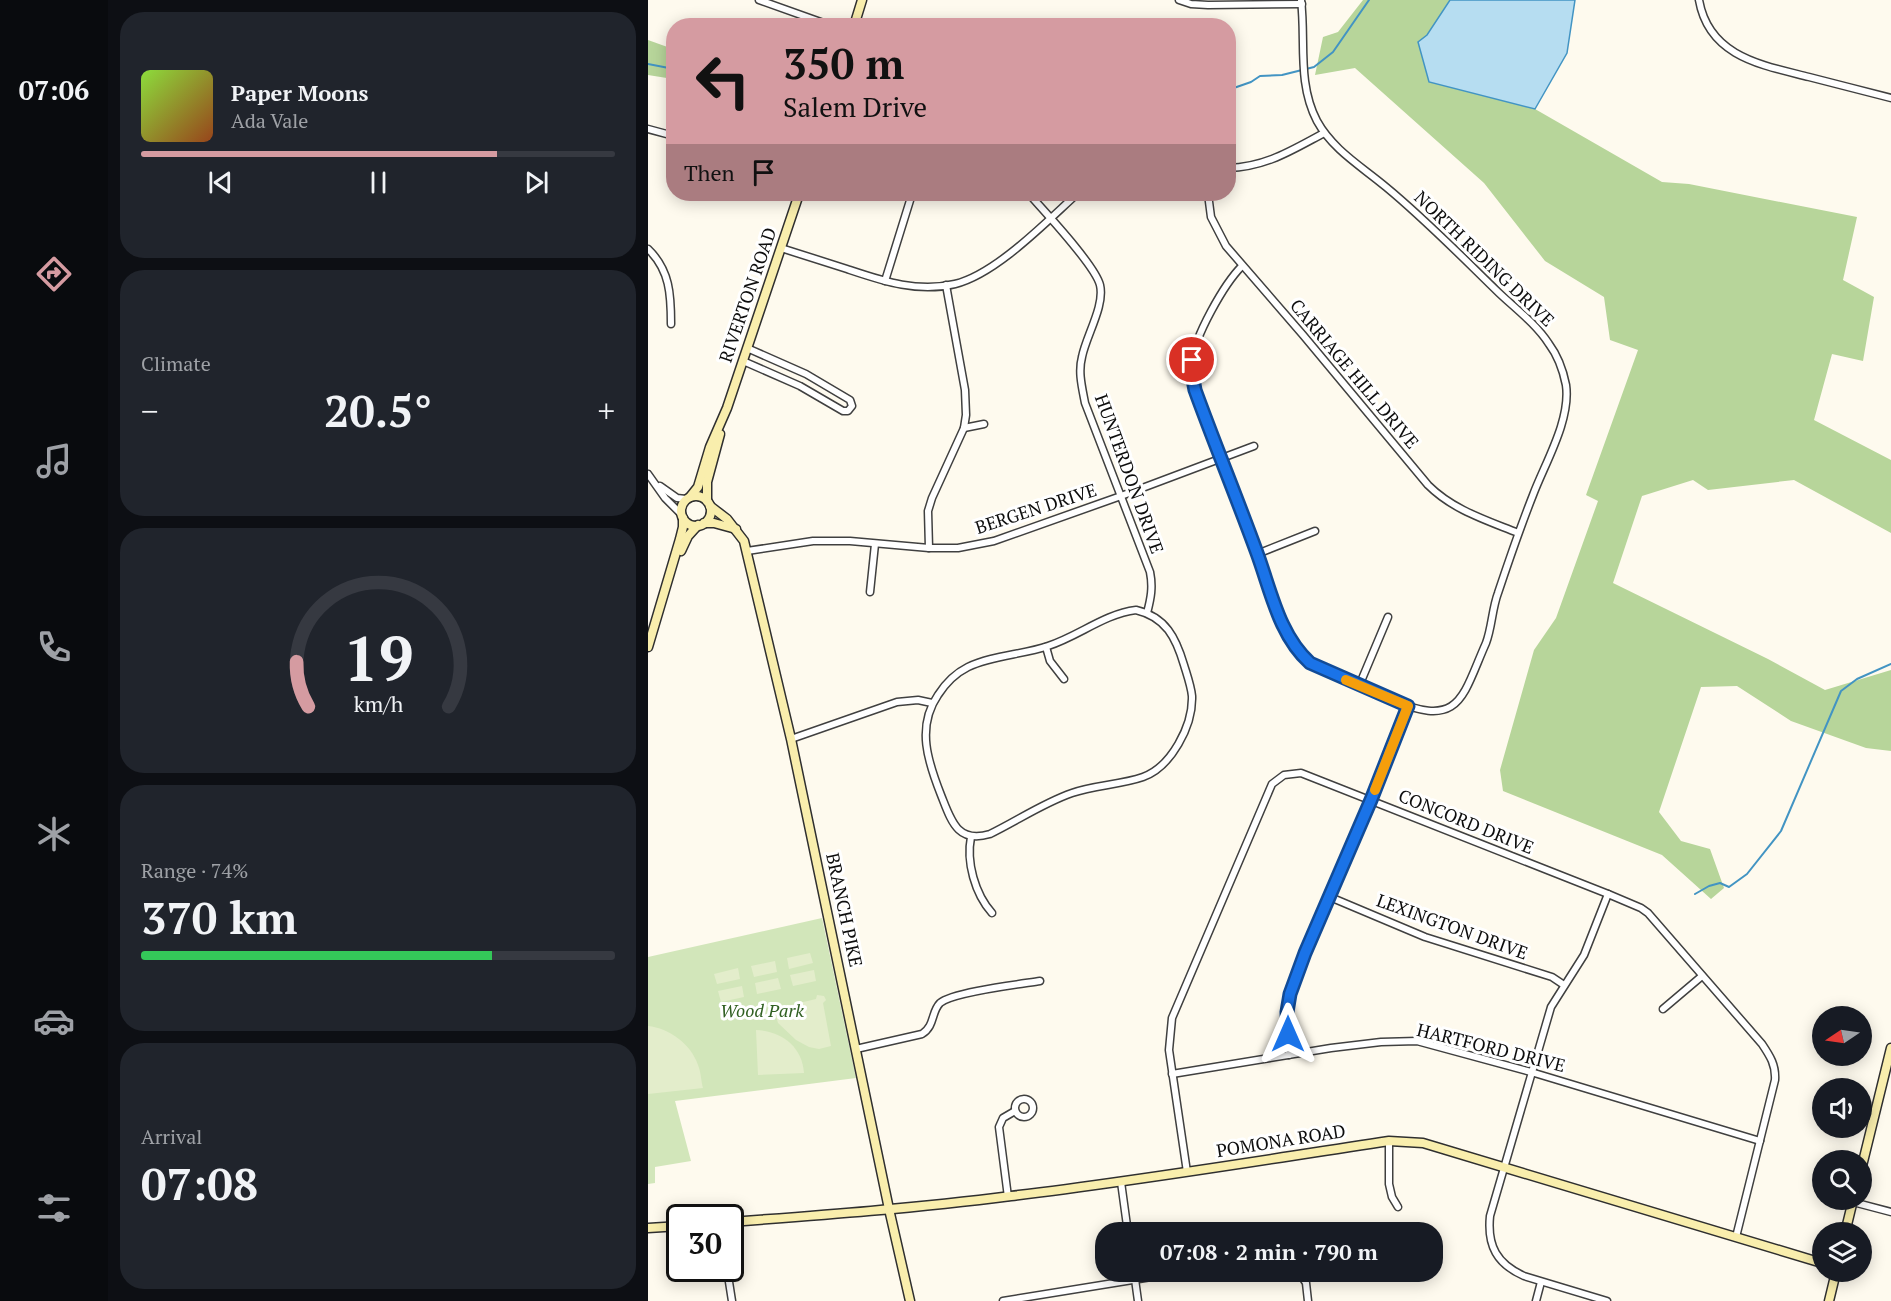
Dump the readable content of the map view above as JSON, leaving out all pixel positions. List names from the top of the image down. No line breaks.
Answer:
{"streets":{"street":["NORTH RIDING DRIVE","RIVERTON ROAD","CARRIAGE HILL DRIVE","HUNTERDON DRIVE","BERGEN DRIVE","CONCORD DRIVE","BRANCH PIKE","LEXINGTON DRIVE","HARTFORD DRIVE","POMONA ROAD"]},"crossings":[["NORTH RIDING DRIVE","CARRIAGE HILL DRIVE"],["NORTH RIDING DRIVE","BERGEN DRIVE"],["RIVERTON ROAD","BRANCH PIKE"],["HUNTERDON DRIVE","BERGEN DRIVE"],["BERGEN DRIVE","BRANCH PIKE"],["CONCORD DRIVE","HARTFORD DRIVE"],["CONCORD DRIVE","POMONA ROAD"],["BRANCH PIKE","POMONA ROAD"]],"parks":["Wood Park"],"north":"left","page":{"tabs":"07:06","turn":["350 m","Salem Drive"],"song":["Paper Moons","Ada Vale"],"then":"Then","tile":["Climate",["Range · 74%","370 km"],["Arrival","07:08"]],"heat":["−","20.5°","+"],"limit":"30","trip":"07:08 · 2 min · 790 m","gauge":["19","km/h"]}}
